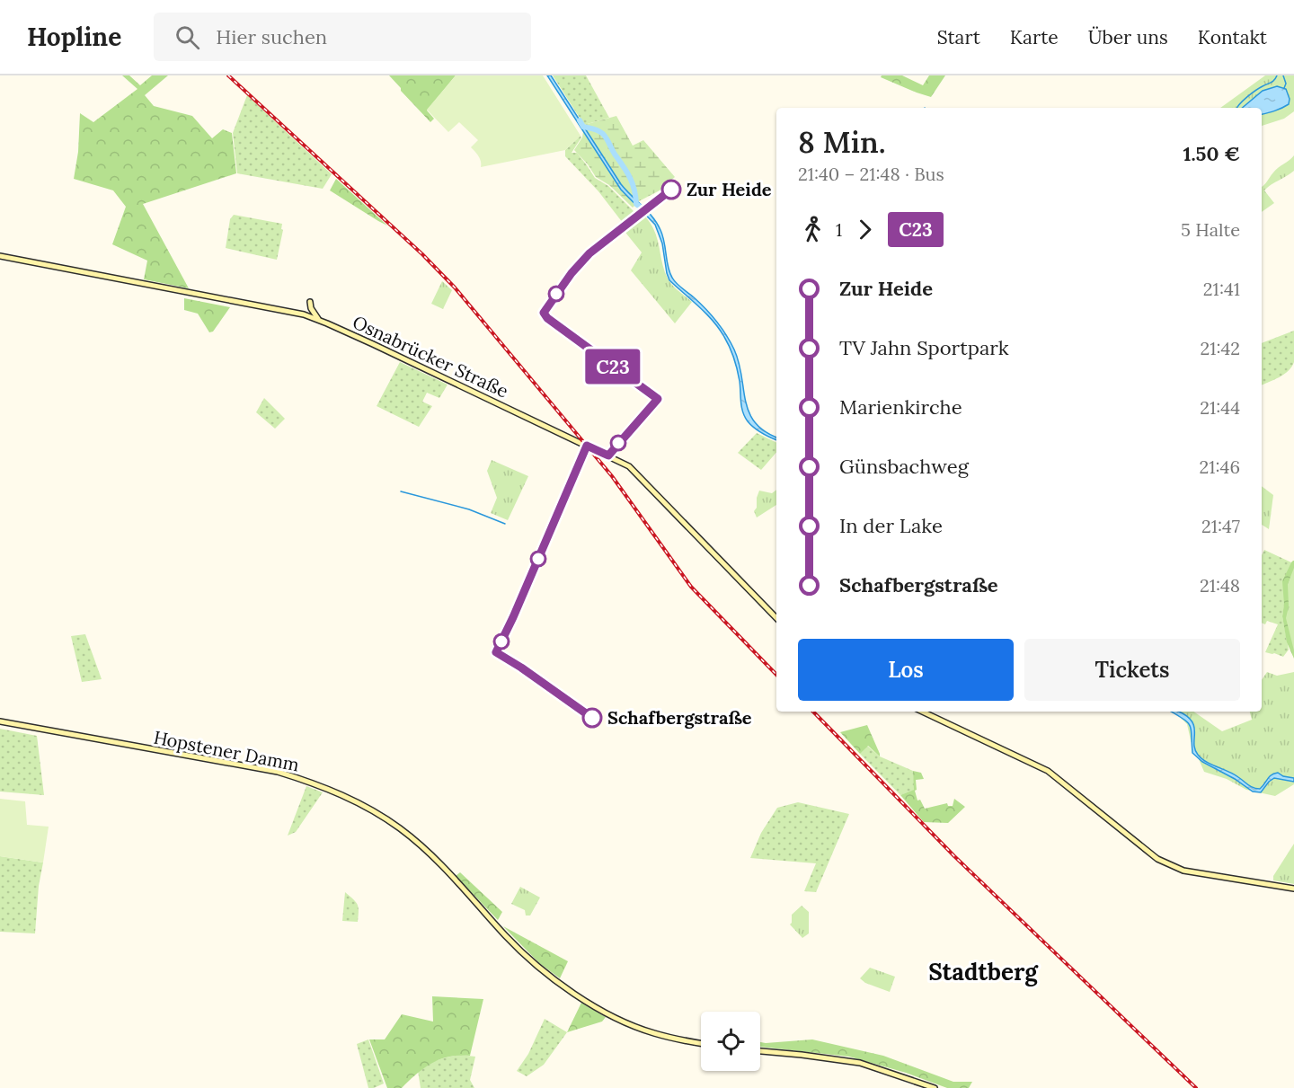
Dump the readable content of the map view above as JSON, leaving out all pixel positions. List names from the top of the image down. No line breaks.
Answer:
{"streets":{"main road":["Osnabrücker Straße","Hopstener Damm"]},"districts":["Stadtberg"],"places":["Zur Heide","Schafbergstraße"],"lines":["bus line C23"],"page":{"header":"Hopline","search":"Hier suchen","nav":["Start","Karte","Über uns","Kontakt"],"on_map":"C23","heading":["8 Min.","21:40 – 21:48 · Bus","1.50 €"],"legs":["1","C23","5 Halte"],"list":[{"name":"Zur Heide","value":"21:41"},{"name":"TV Jahn Sportpark","value":"21:42"},{"name":"Marienkirche","value":"21:44"},{"name":"Günsbachweg","value":"21:46"},{"name":"In der Lake","value":"21:47"},{"name":"Schafbergstraße","value":"21:48"}],"buttons":["Los","Tickets"]}}
